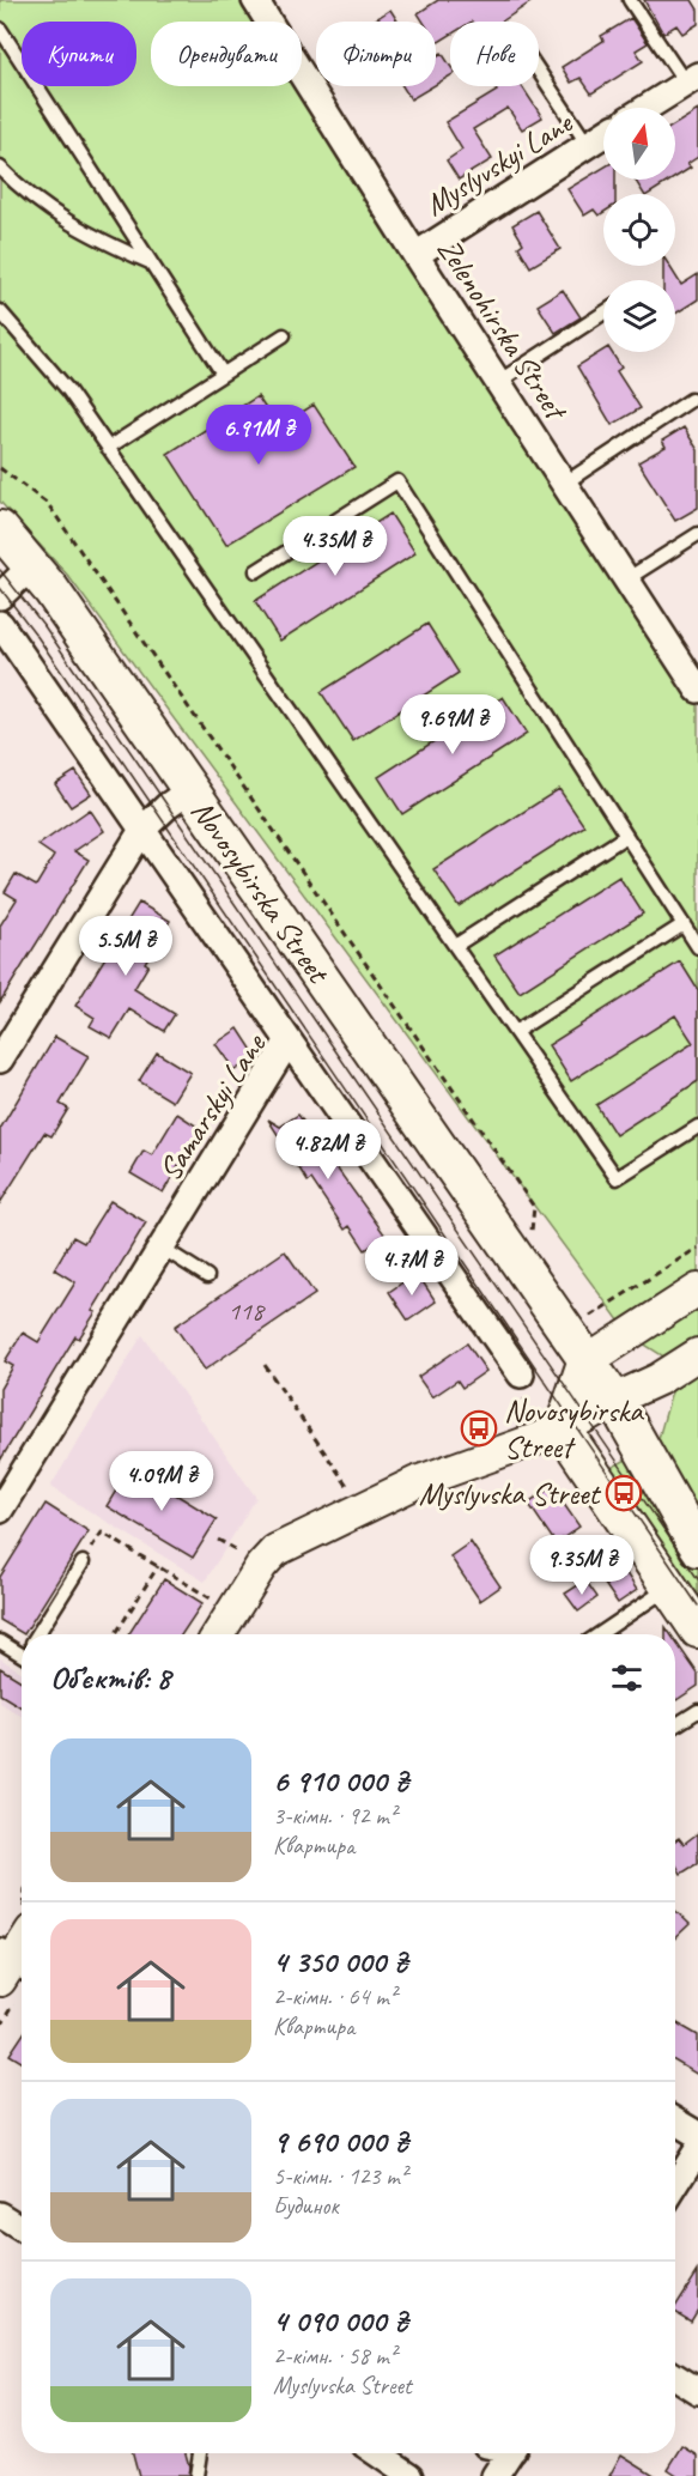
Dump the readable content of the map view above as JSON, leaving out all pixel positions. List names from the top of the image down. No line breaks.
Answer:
{"streets":{"main road":["Novosybirska Street"],"street":["Myslyvskyi Lane","Zelenohirska Street","Samarskyi Lane"]},"crossings":[["Myslyvskyi Lane","Zelenohirska Street"],["Novosybirska Street","Samarskyi Lane"]],"places":{"bus stop":["Novosybirska Street","Myslyvska Street"]},"house_numbers":["118"],"north":"top","page":{"chip":["Купити","Орендувати","Фільтри","Нове"],"price":["6.91M ₴","4.35M ₴","9.69M ₴","5.5M ₴","4.82M ₴","4.7M ₴","4.09M ₴","9.35M ₴"],"heading":"Об’єктів: 8","list":[{"name":"6 910 000 ₴","note":"3-кімн. · 92 m² · Квартира"},{"name":"4 350 000 ₴","note":"2-кімн. · 64 m² · Квартира"},{"name":"9 690 000 ₴","note":"5-кімн. · 123 m² · Будинок"},{"name":"4 090 000 ₴","note":"2-кімн. · 58 m² · Myslyvska Street"}]}}
